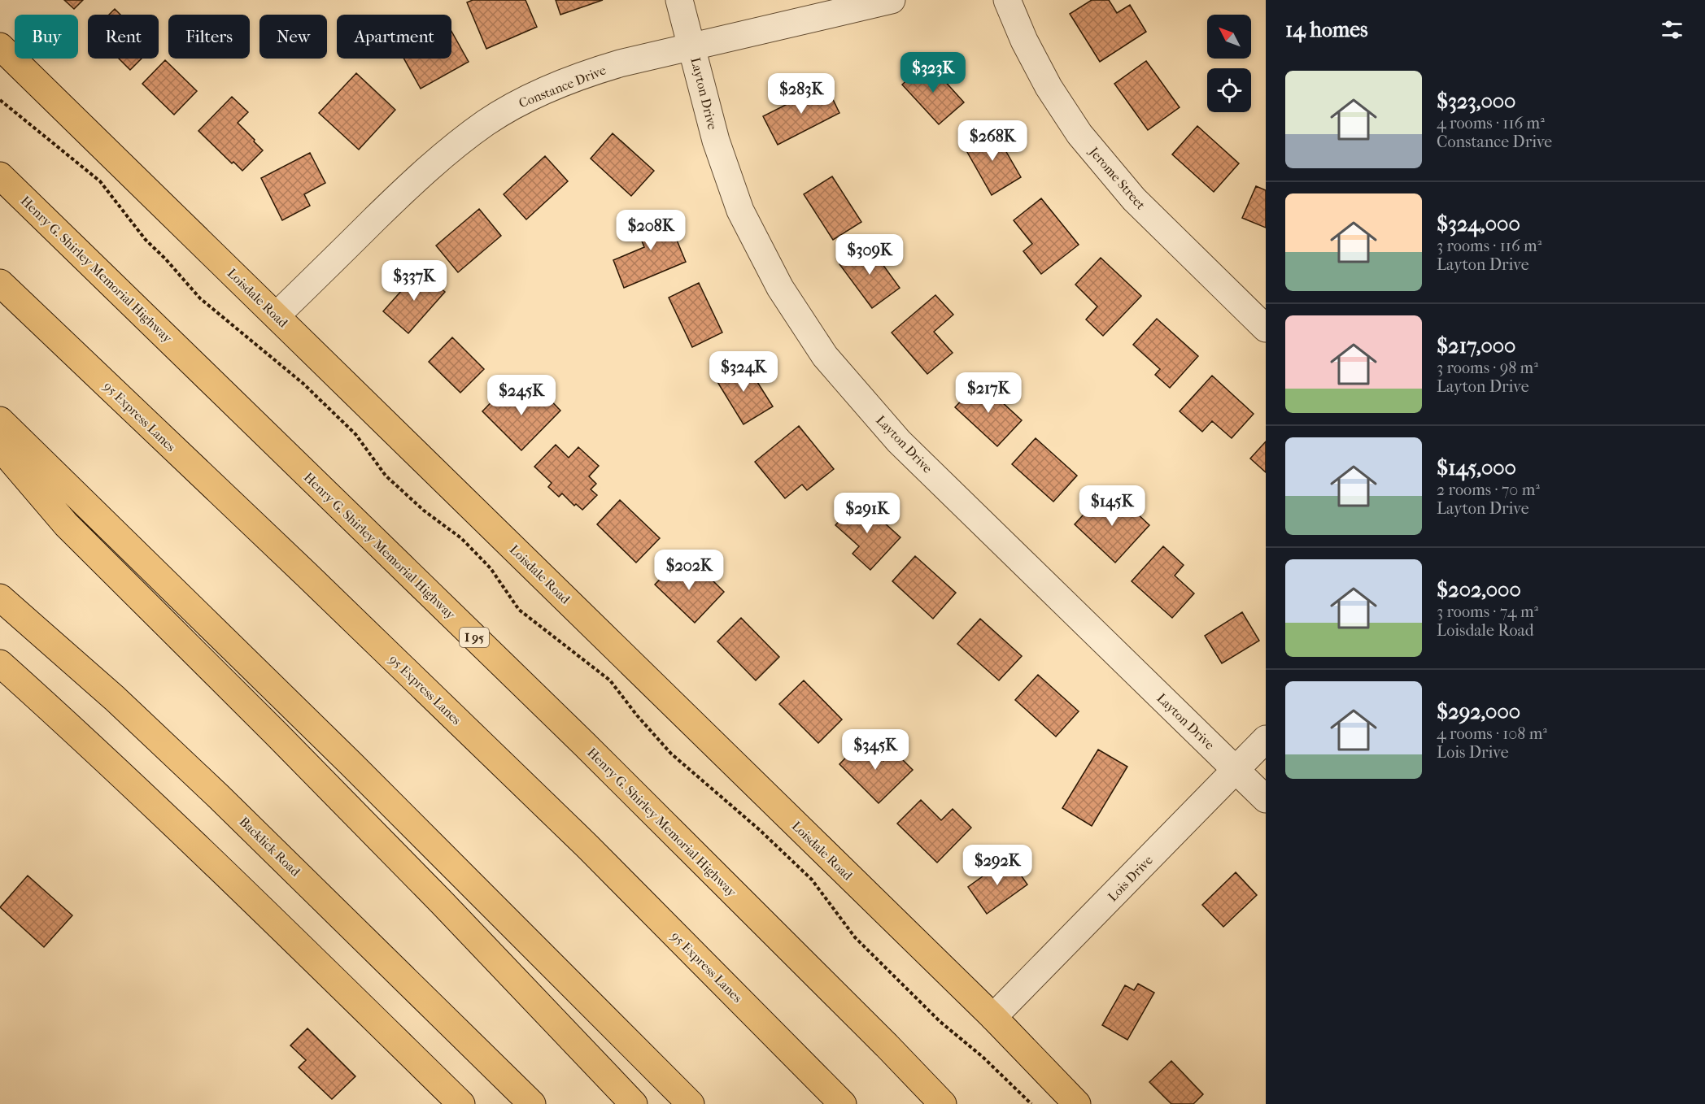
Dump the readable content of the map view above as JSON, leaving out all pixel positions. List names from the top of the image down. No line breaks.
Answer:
{"streets":{"main road":["Henry G. Shirley Memorial Highway","Loisdale Road","95 Express Lanes","I 95","Backlick Road"],"street":["Constance Drive","Layton Drive","Jerome Street","Lois Drive"]},"crossings":[["Constance Drive","Layton Drive"],["Constance Drive","Loisdale Road"],["Layton Drive","Lois Drive"],["Loisdale Road","Lois Drive"]],"north":"top left","page":{"heading":"14 homes","chip":["Buy","Rent","Filters","New","Apartment"],"price":["$323K","$283K","$268K","$208K","$309K","$337K","$324K","$217K","$245K","$145K","$291K","$202K","$345K","$292K"],"list":[{"name":"$323,000","note":"4 rooms · 116 m² · Constance Drive"},{"name":"$324,000","note":"3 rooms · 116 m² · Layton Drive"},{"name":"$217,000","note":"3 rooms · 98 m² · Layton Drive"},{"name":"$145,000","note":"2 rooms · 70 m² · Layton Drive"},{"name":"$202,000","note":"3 rooms · 74 m² · Loisdale Road"},{"name":"$292,000","note":"4 rooms · 108 m² · Lois Drive"}]}}
